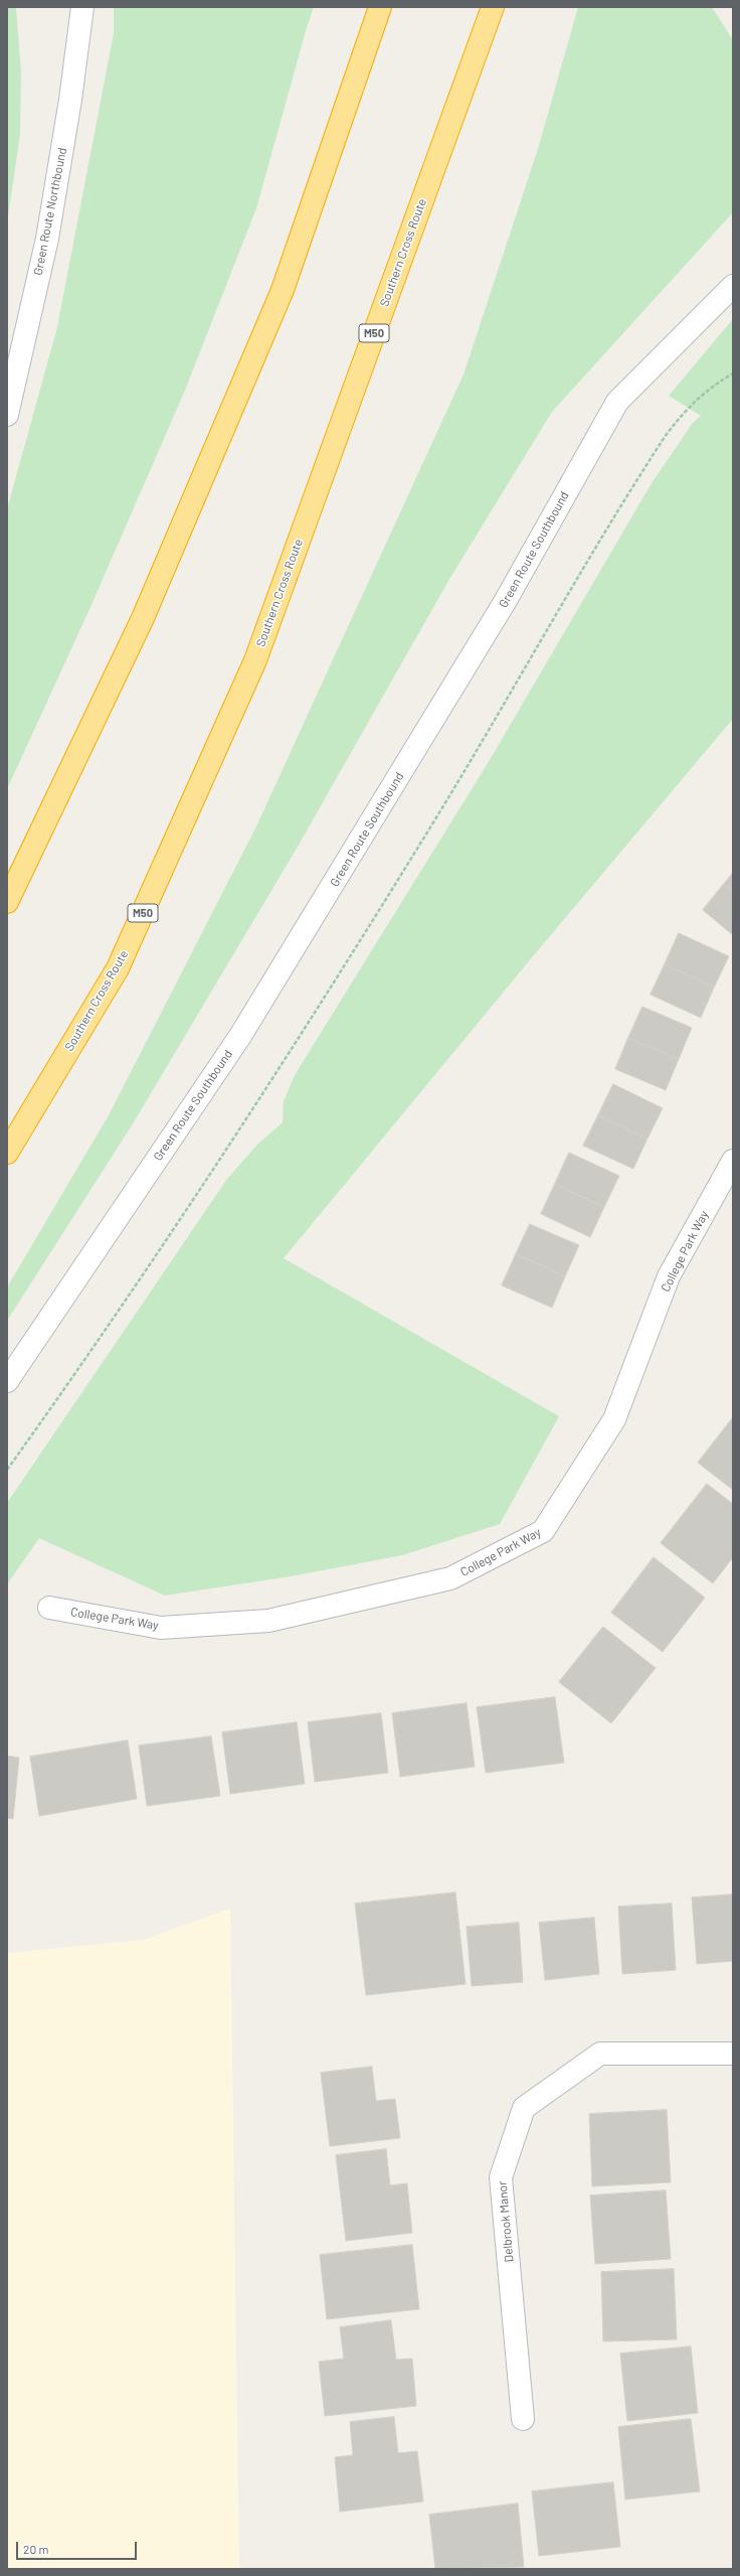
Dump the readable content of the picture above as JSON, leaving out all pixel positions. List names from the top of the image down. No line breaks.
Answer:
{"streets":{"highway":["Southern Cross Route","M50"],"main road":["Green Route Northbound","Green Route Southbound","College Park Way","Delbrook Manor"]},"scale_bar":"20 m"}
